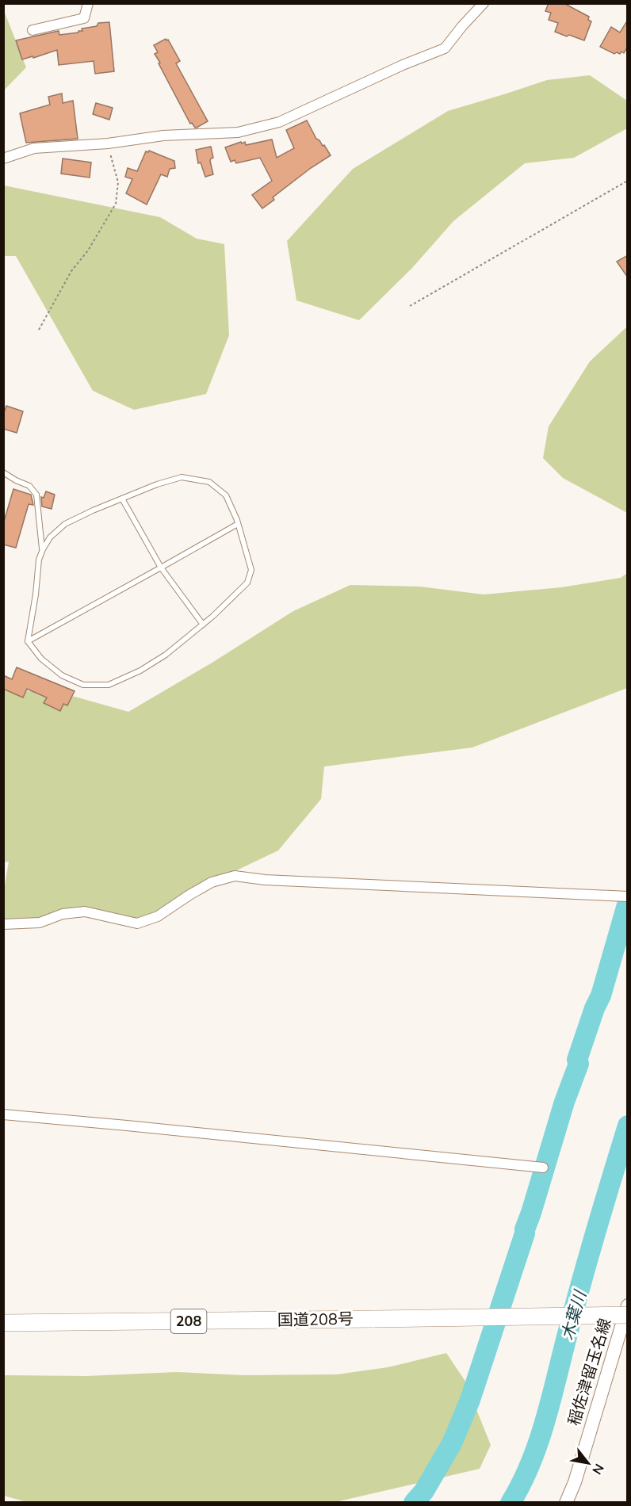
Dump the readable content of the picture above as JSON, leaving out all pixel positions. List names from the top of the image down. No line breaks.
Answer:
{"streets":{"highway":["国道208号","208"],"main road":["稲佐津留玉名線"]},"water":["木葉川"],"north":"bottom right"}
